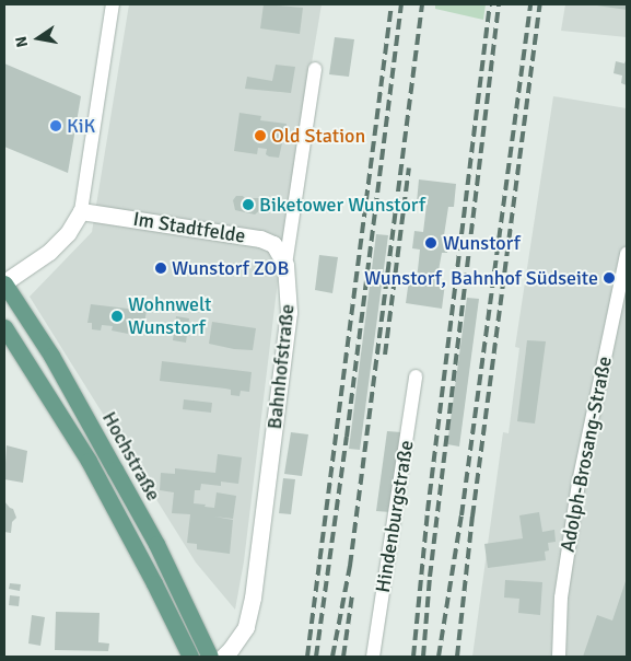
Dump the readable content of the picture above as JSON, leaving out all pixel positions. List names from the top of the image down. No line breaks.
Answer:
{"streets":{"main road":["Hochstraße"],"street":["Im Stadtfelde","Bahnhofstraße","Adolph-Brosang-Straße","Hindenburgstraße"]},"crossings":[["Im Stadtfelde","Bahnhofstraße"]],"places":["KiK","Old Station","Biketower Wunstorf","Wunstorf","Wunstorf ZOB","Wunstorf, Bahnhof Südseite","Wohnwelt Wunstorf"],"north":"left"}
